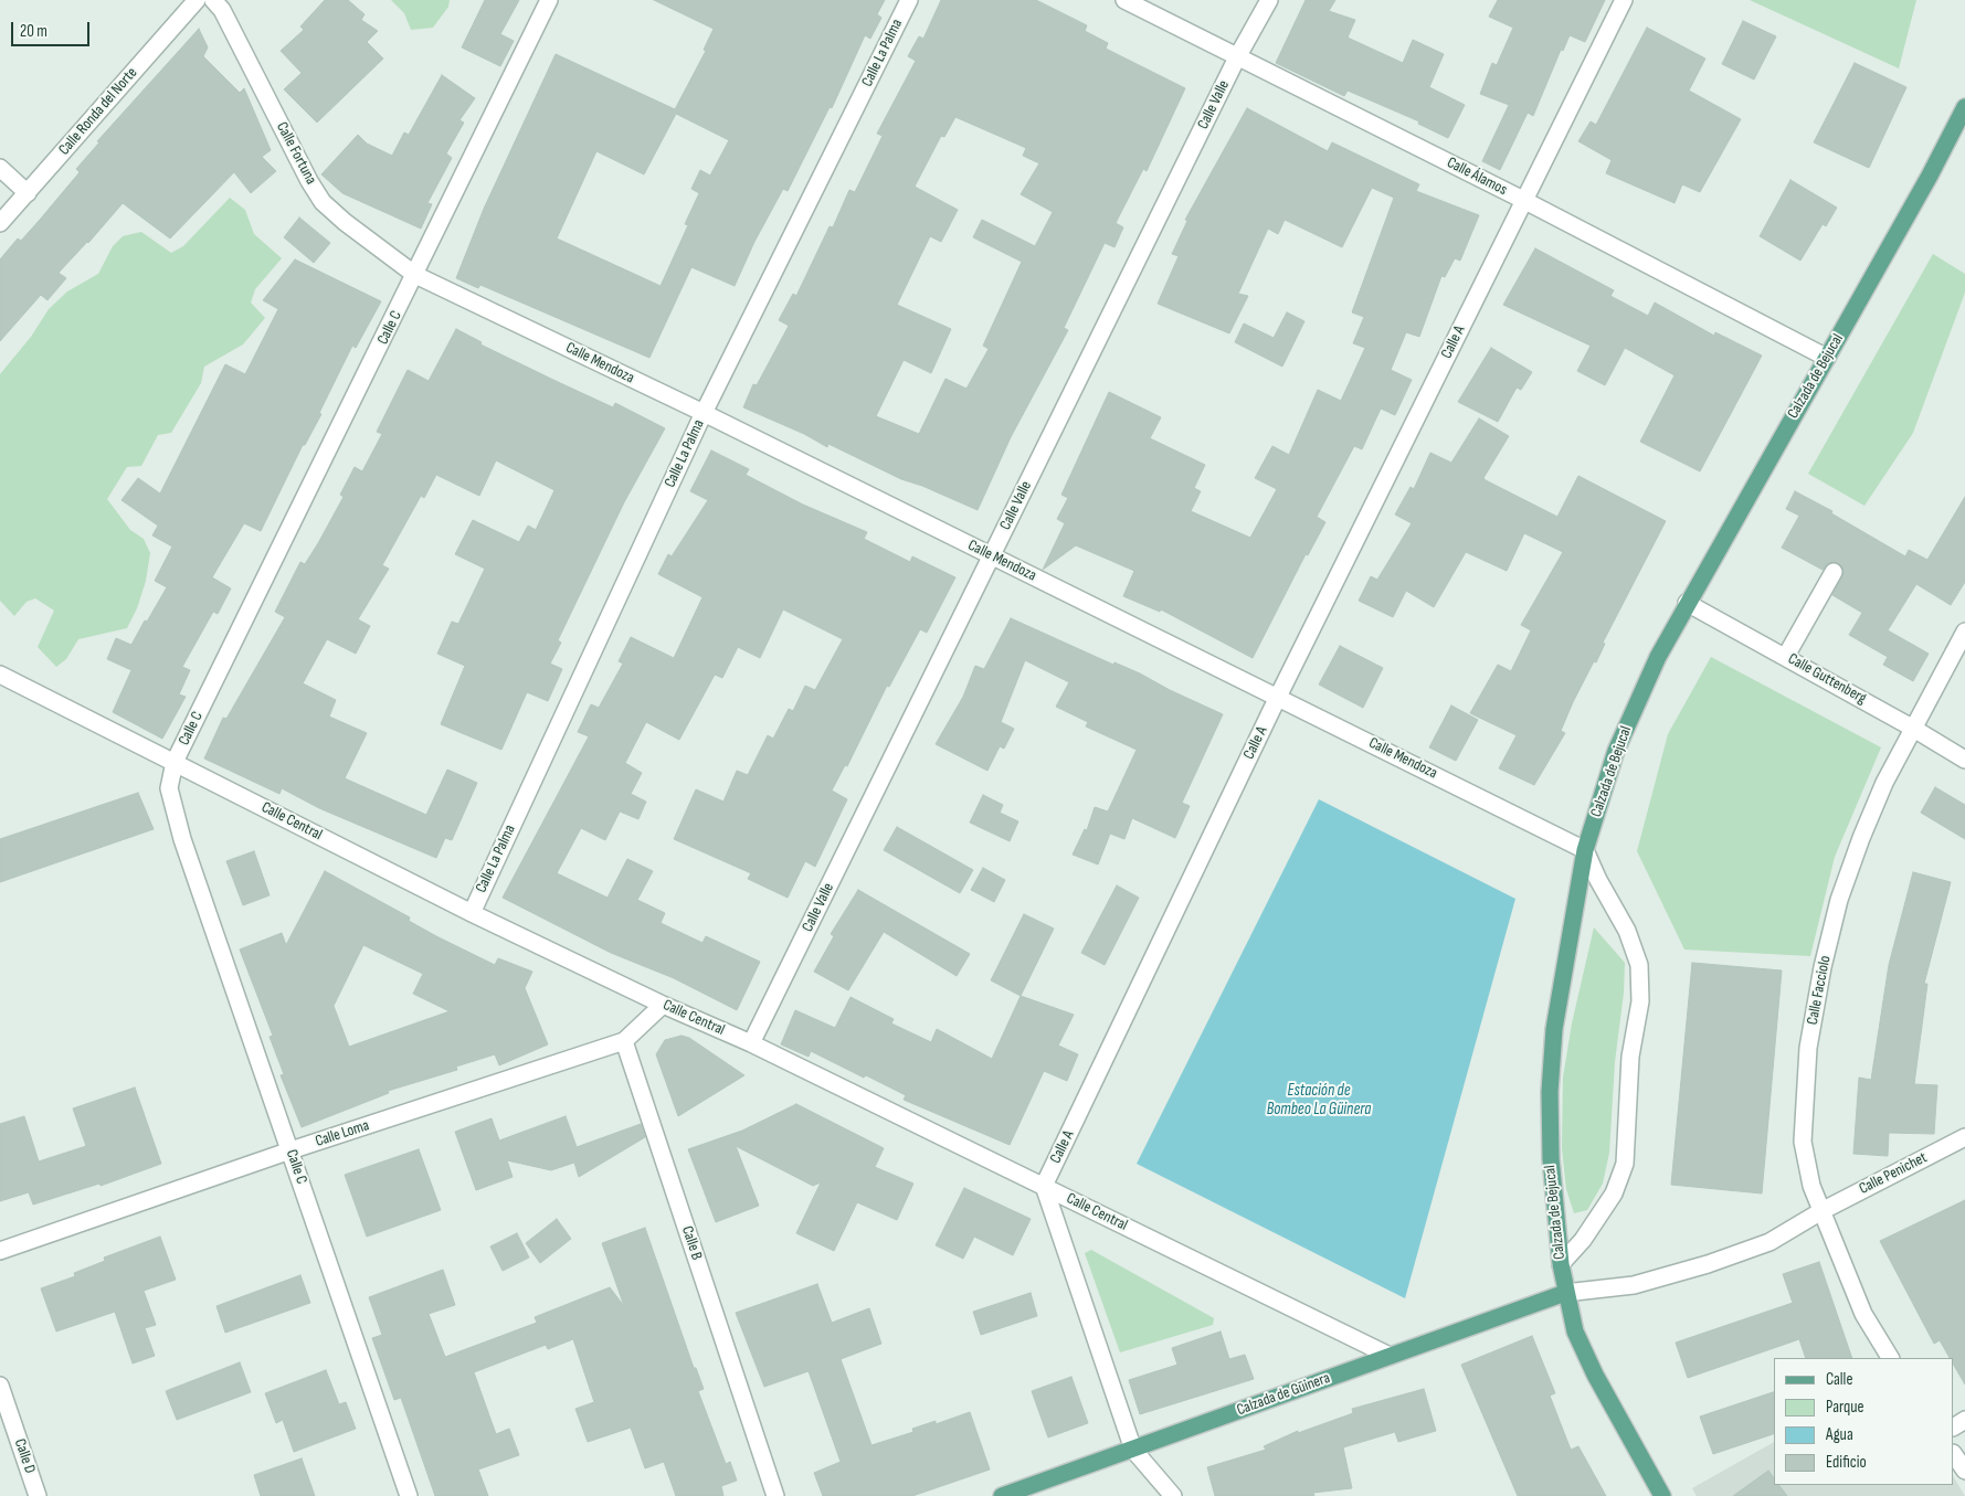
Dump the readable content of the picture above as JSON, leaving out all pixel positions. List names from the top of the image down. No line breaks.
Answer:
{"streets":{"main road":["Calzada de Bejucal","Calzada de Güinera"],"street":["Calle La Palma","Calle Valle","Calle Ronda del Norte","Calle Fortuna","Calle Álamos","Calle C","Calle A","Calle Mendoza","Calle Guttenberg","Calle Central","Calle Facciolo","Calle Loma","Calle Penichet","Calle B","Calle D"]},"crossings":[["Calle La Palma","Calle Mendoza"],["Calle La Palma","Calle Central"],["Calle Valle","Calle Álamos"],["Calle Valle","Calle Mendoza"],["Calle Valle","Calle Central"],["Calle Fortuna","Calle C"],["Calle Fortuna","Calle Mendoza"],["Calle Álamos","Calle A"],["Calle Álamos","Calzada de Bejucal"],["Calle C","Calle Mendoza"],["Calle C","Calle Central"],["Calle C","Calle Loma"],["Calle A","Calle Mendoza"],["Calle A","Calle Central"],["Calle Mendoza","Calzada de Bejucal"],["Calzada de Bejucal","Calle Guttenberg"],["Calzada de Bejucal","Calle Penichet"],["Calzada de Bejucal","Calzada de Güinera"],["Calle Guttenberg","Calle Facciolo"],["Calle Central","Calzada de Güinera"],["Calle Facciolo","Calle Penichet"],["Calle Loma","Calle B"],["Calle Penichet","Calzada de Güinera"]],"water":["Estación de Bombeo La Güinera"],"legend":["Calle","Parque","Agua","Edificio"],"scale_bar":"20 m"}
